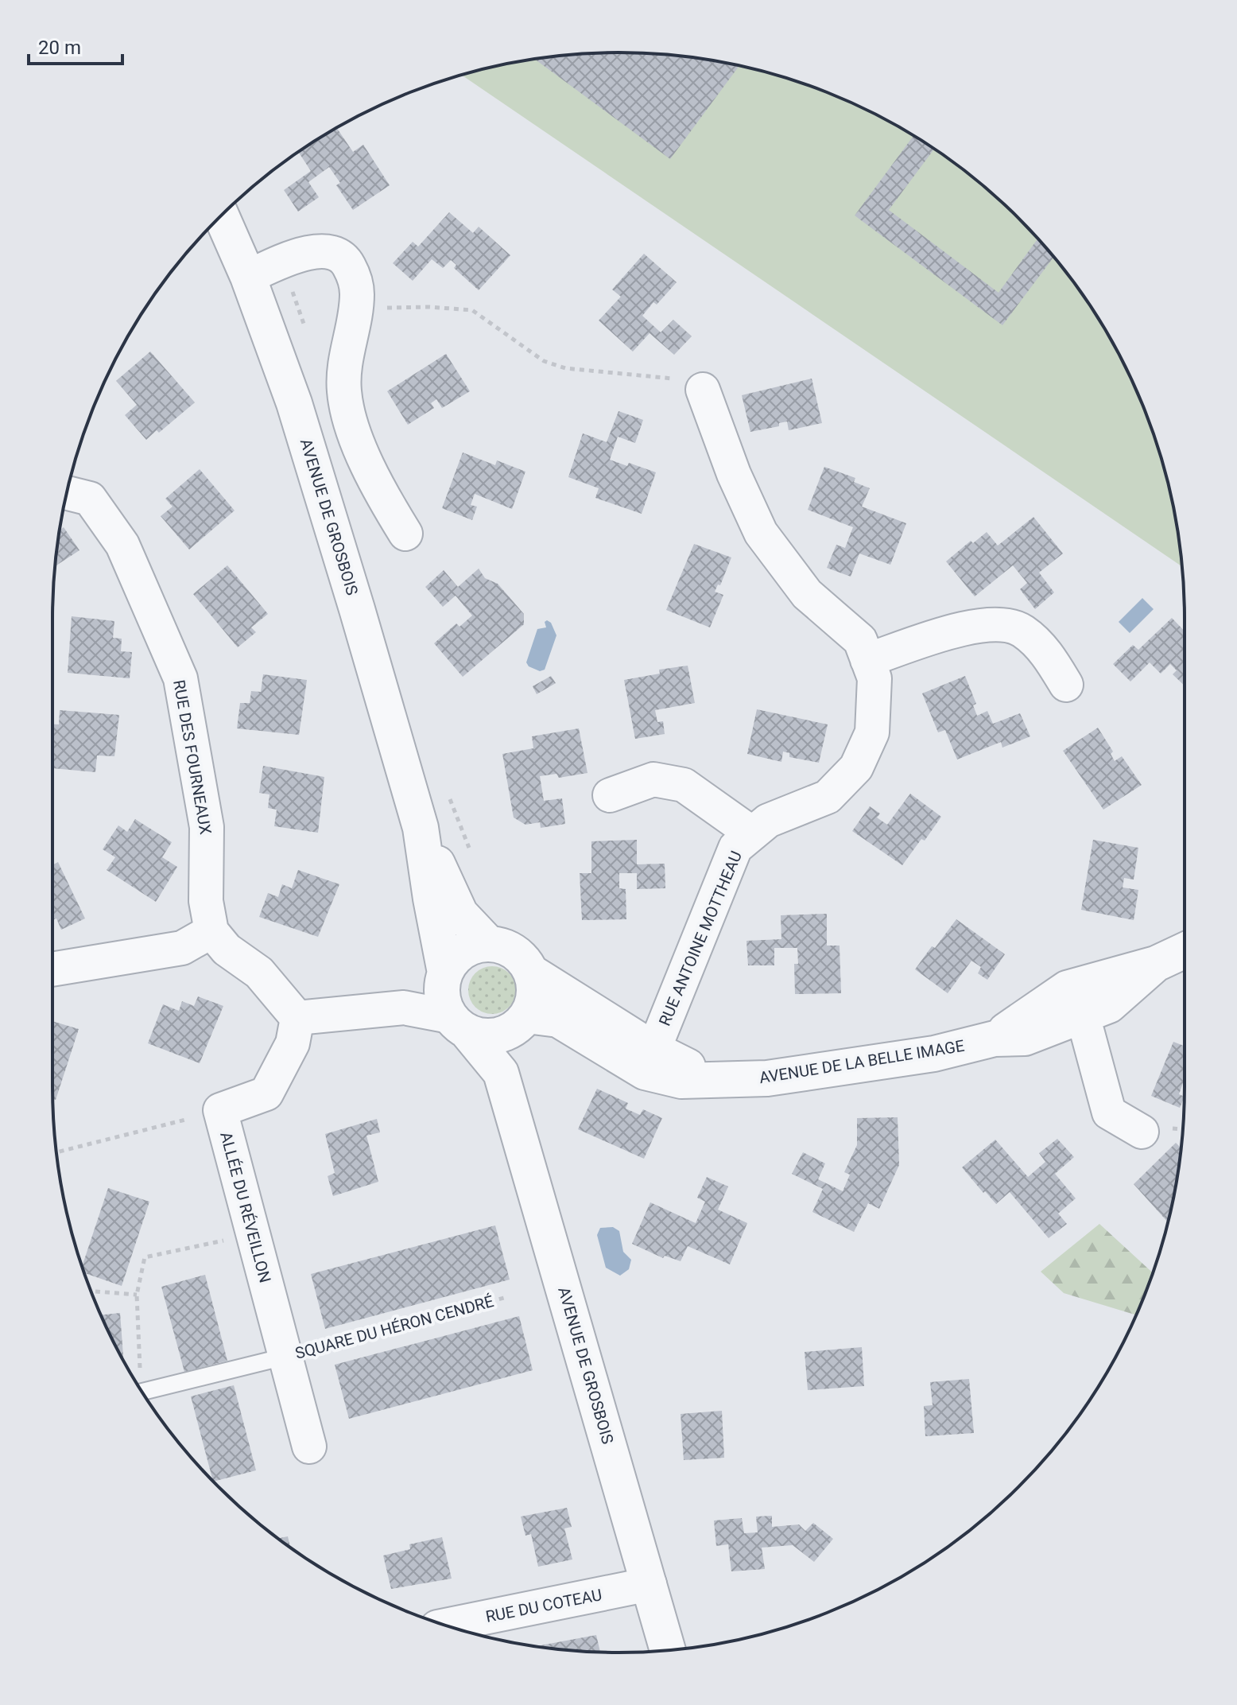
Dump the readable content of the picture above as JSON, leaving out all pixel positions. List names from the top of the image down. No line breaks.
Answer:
{"streets":{"street":["AVENUE DE GROSBOIS","RUE DES FOURNEAUX","RUE ANTOINE MOTTHEAU","AVENUE DE LA BELLE IMAGE","ALLÉE DU RÉVEILLON","RUE DU COTEAU"],"path":["SQUARE DU HÉRON CENDRÉ"]},"crossings":[["AVENUE DE GROSBOIS","AVENUE DE LA BELLE IMAGE"],["AVENUE DE GROSBOIS","RUE DU COTEAU"],["RUE ANTOINE MOTTHEAU","AVENUE DE LA BELLE IMAGE"],["ALLÉE DU RÉVEILLON","SQUARE DU HÉRON CENDRÉ"]],"scale_bar":"20 m"}
